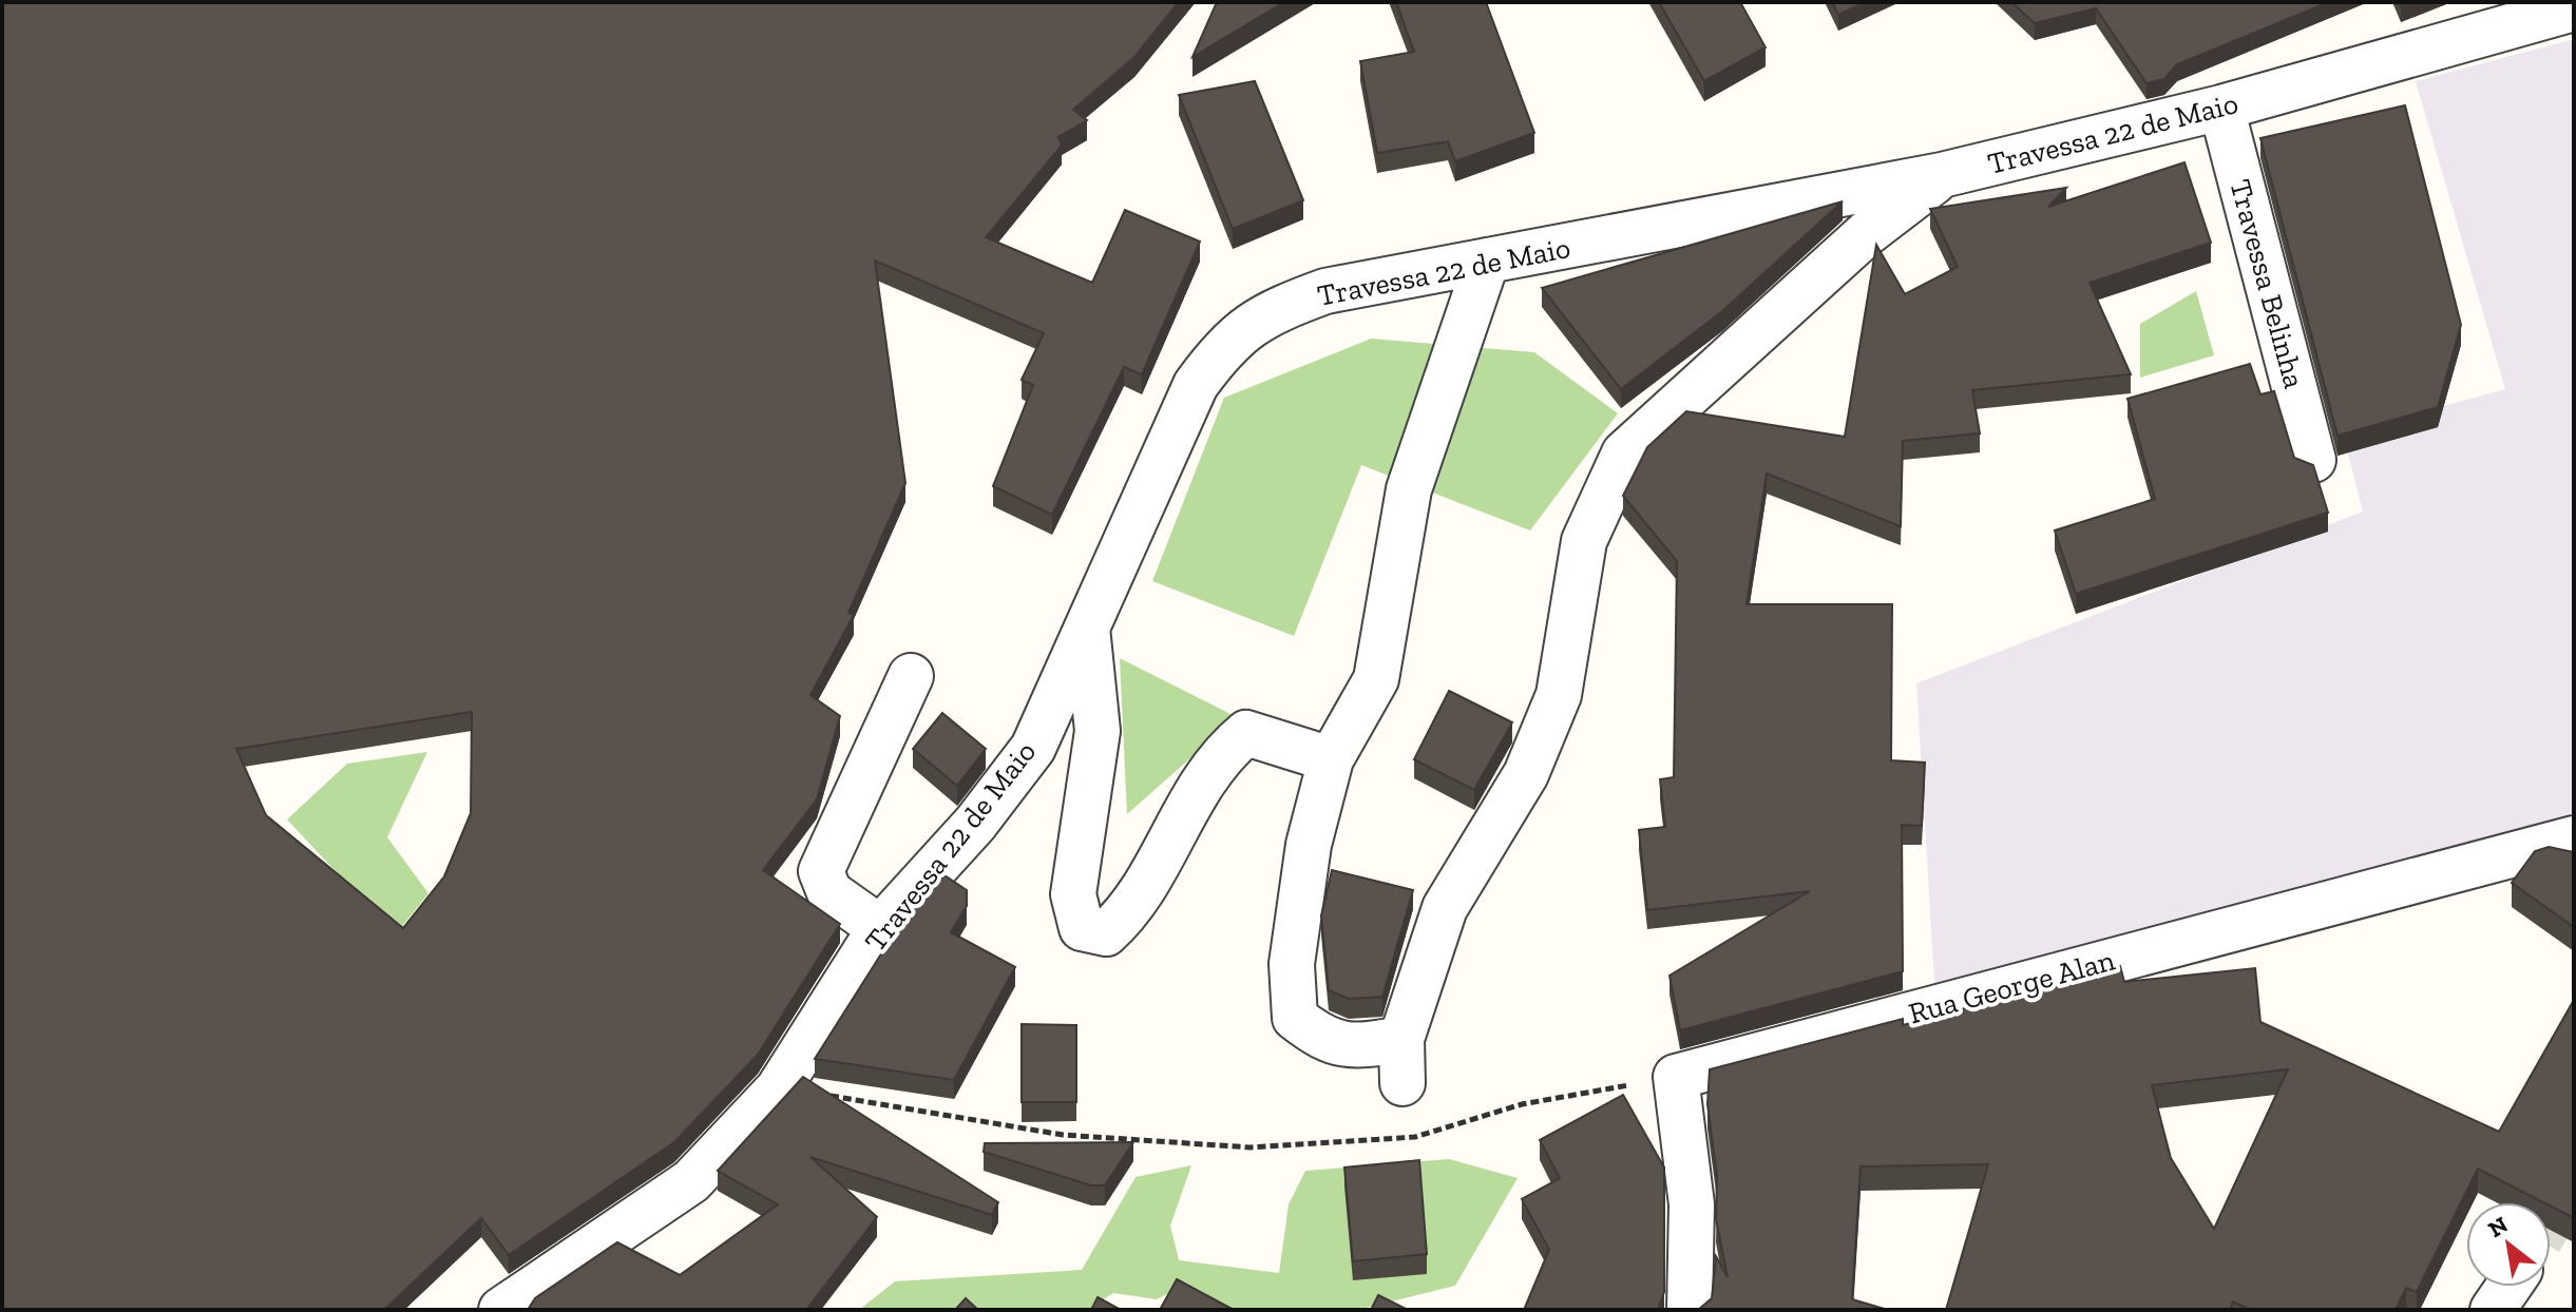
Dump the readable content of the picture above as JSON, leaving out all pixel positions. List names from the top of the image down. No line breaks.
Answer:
{"streets":{"street":["Travessa 22 de Maio","Travessa Belinha","Rua George Alan"]},"crossings":[["Travessa 22 de Maio","Travessa Belinha"]],"north":"top left"}
